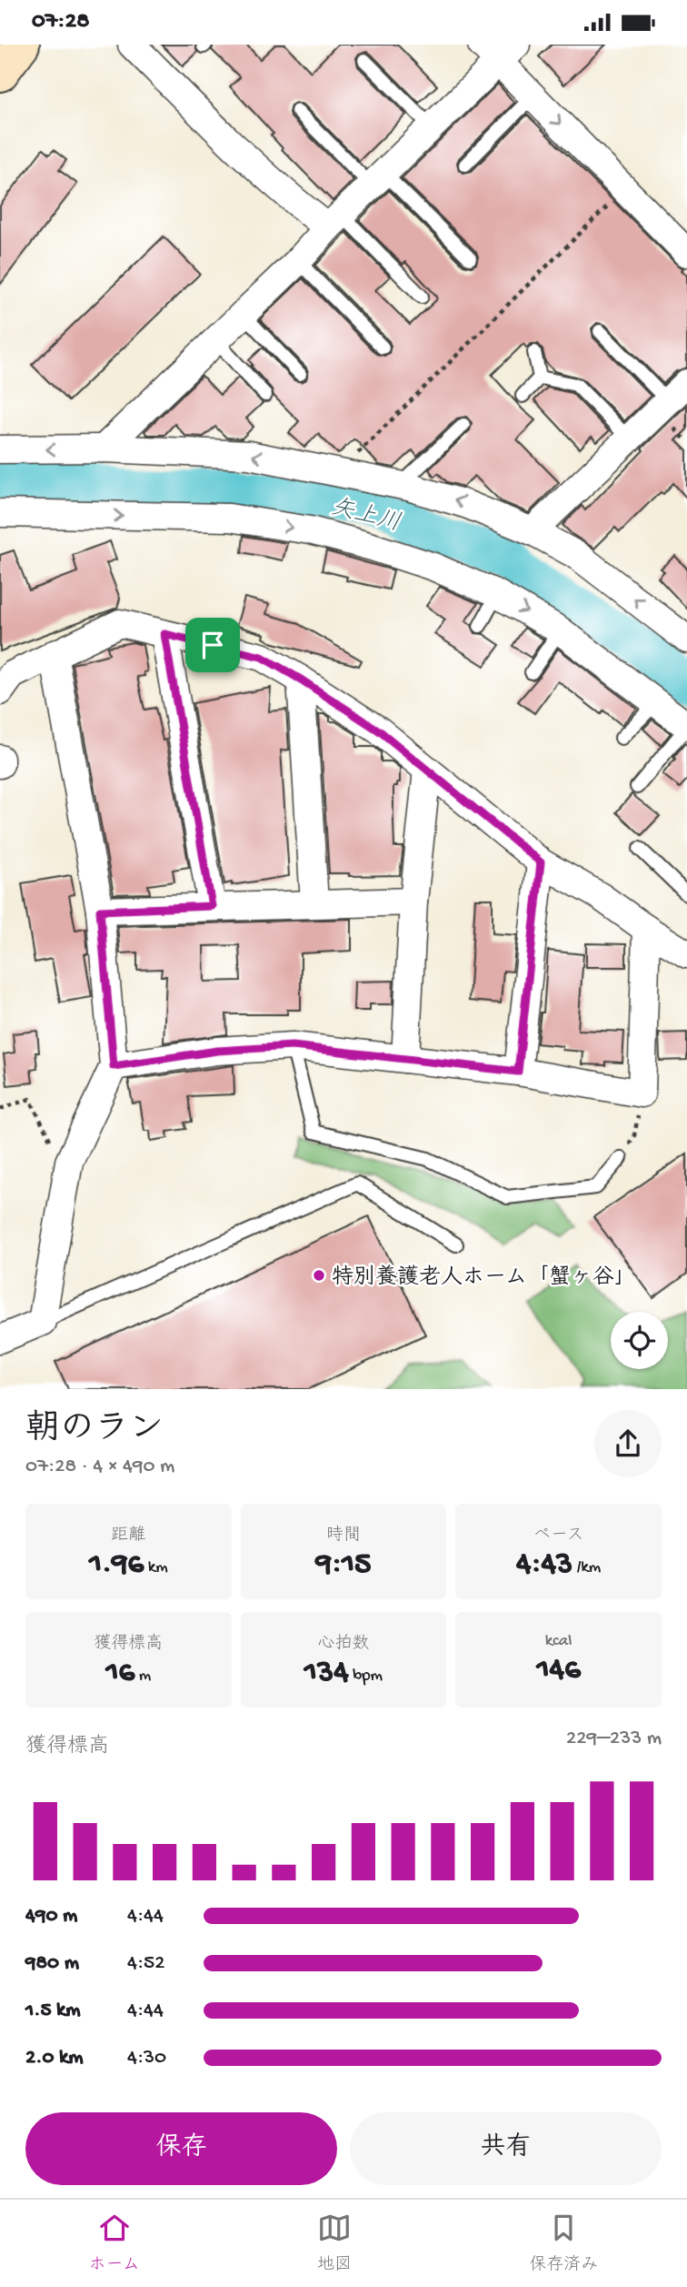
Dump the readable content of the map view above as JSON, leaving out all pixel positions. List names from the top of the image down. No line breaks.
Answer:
{"water":["矢上川"],"places":["特別養護老人ホーム「蟹ヶ谷」"],"page":{"status":"07:28","heading":["朝のラン","07:28 · 4 × 490 m"],"stats":[["距離","1.96 km"],["時間","9:15"],["ペース","4:43 /km"],["獲得標高","16 m"],["心拍数","134 bpm"],["kcal","146"]],"chart":["獲得標高","229–233 m"],"list":[{"name":"490 m","note":"4:44"},{"name":"980 m","note":"4:52"},{"name":"1.5 km","note":"4:44"},{"name":"2.0 km","note":"4:30"}],"buttons":["保存","共有"],"tabs":["ホーム","地図","保存済み"]}}
